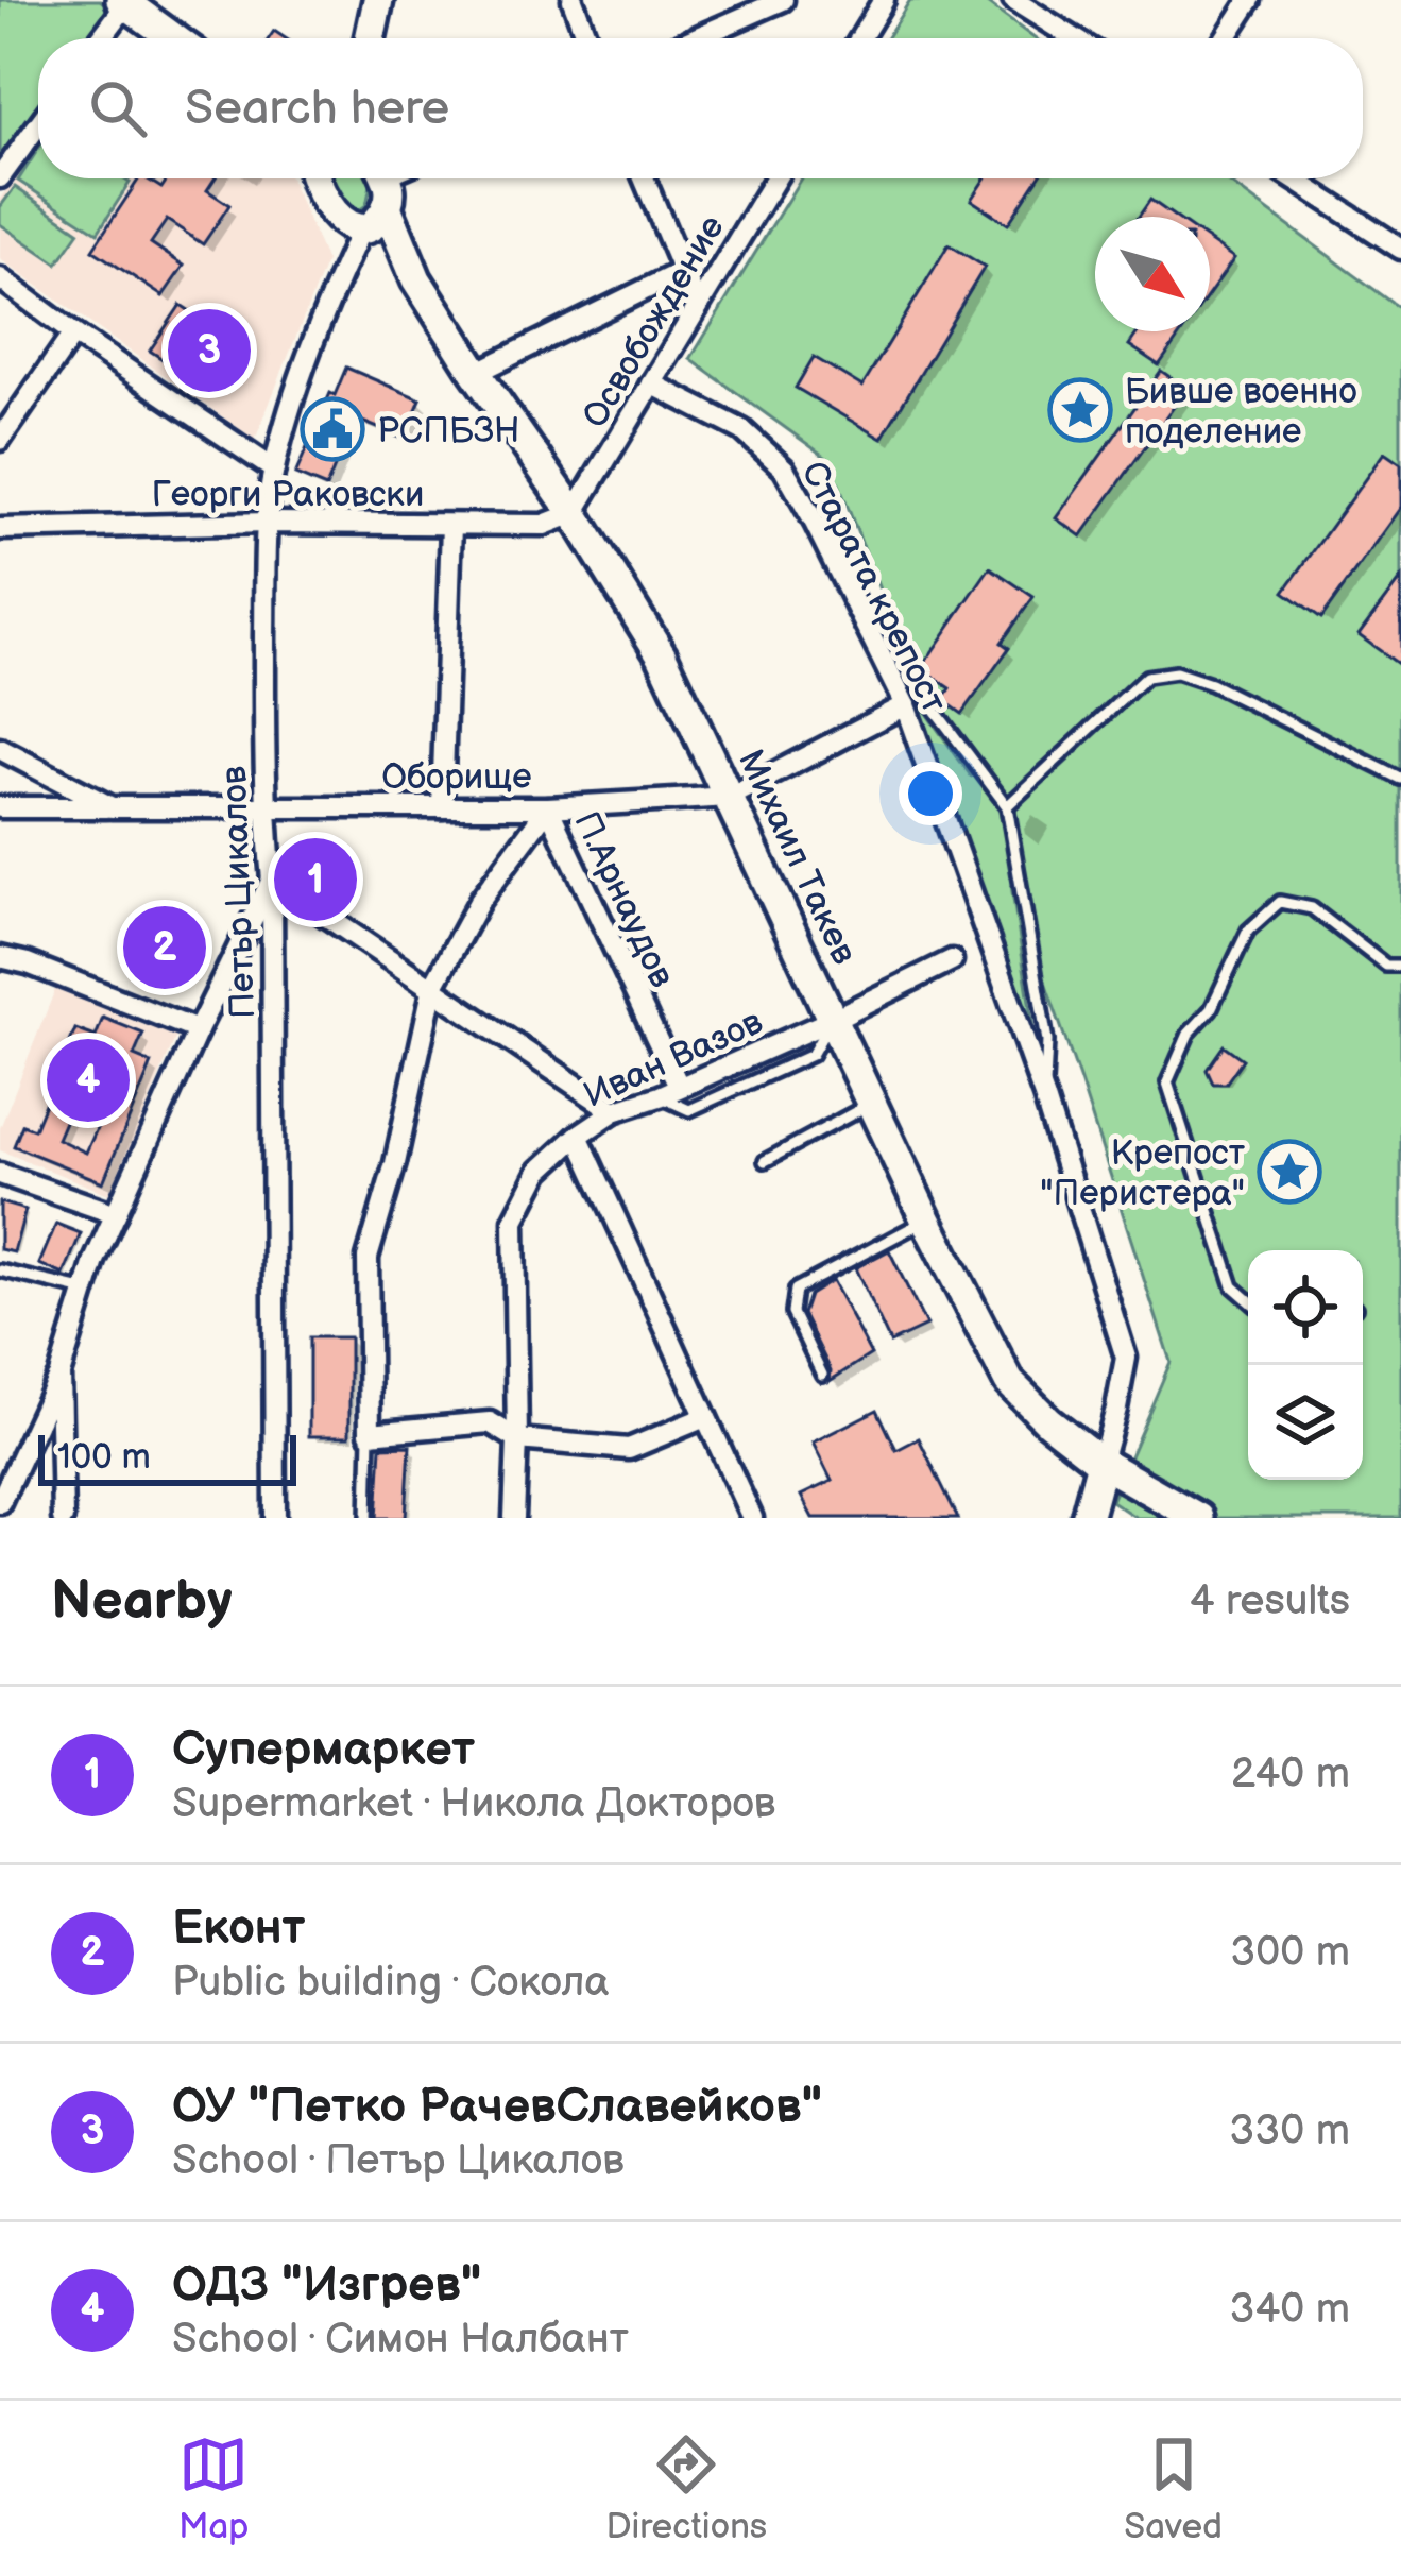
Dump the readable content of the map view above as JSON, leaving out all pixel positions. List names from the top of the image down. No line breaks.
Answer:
{"streets":{"main road":["Михаил Такев"],"street":["Освобождение","Георги Раковски","Старата крепост","Оборище","Петър Цикалов","П.Арнаудов","Иван Вазов"]},"crossings":[["Освобождение","Георги Раковски"],["Освобождение","Старата крепост"],["Освобождение","Михаил Такев"],["Георги Раковски","Михаил Такев"],["Георги Раковски","Петър Цикалов"],["Старата крепост","Оборище"],["Старата крепост","Михаил Такев"],["Оборище","Михаил Такев"],["Оборище","Петър Цикалов"],["Оборище","П.Арнаудов"],["Михаил Такев","Петър Цикалов"],["Михаил Такев","Иван Вазов"],["П.Арнаудов","Иван Вазов"]],"places":{"place":["Бивше военно поделение","Крепост \"Перистера\""],"public building":["РСПБЗН"]},"scale_bar":"100 m","north":"bottom right","page":{"search":"Search here","pins":["3","1","2","4"],"scale":"100 m","heading":["Nearby","4 results"],"list":[{"mark":"1","name":"Супермаркет","note":"Supermarket · Никола Докторов","value":"240 m"},{"mark":"2","name":"Еконт","note":"Public building · Сокола","value":"300 m"},{"mark":"3","name":"ОУ \"Петко РачевСлавейков\"","note":"School · Петър Цикалов","value":"330 m"},{"mark":"4","name":"ОДЗ \"Изгрев\"","note":"School · Симон Налбант","value":"340 m"}],"nav":["Map","Directions","Saved"]}}
